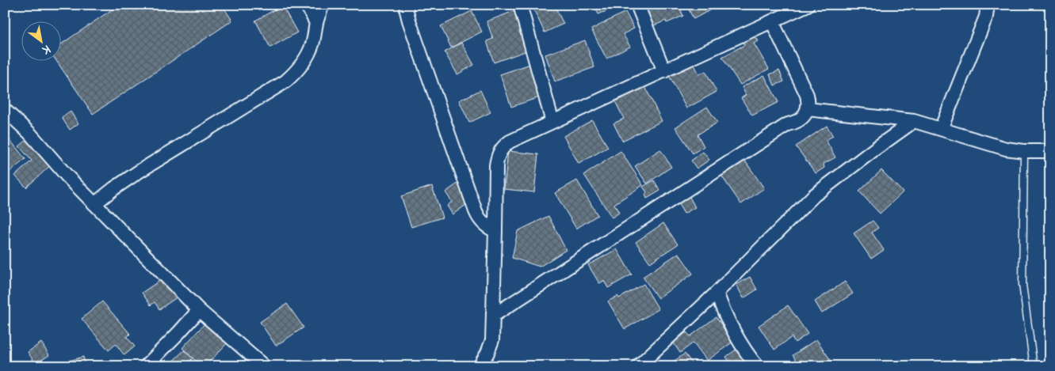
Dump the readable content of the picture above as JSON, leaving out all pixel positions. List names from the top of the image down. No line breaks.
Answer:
{"north":"bottom right"}
